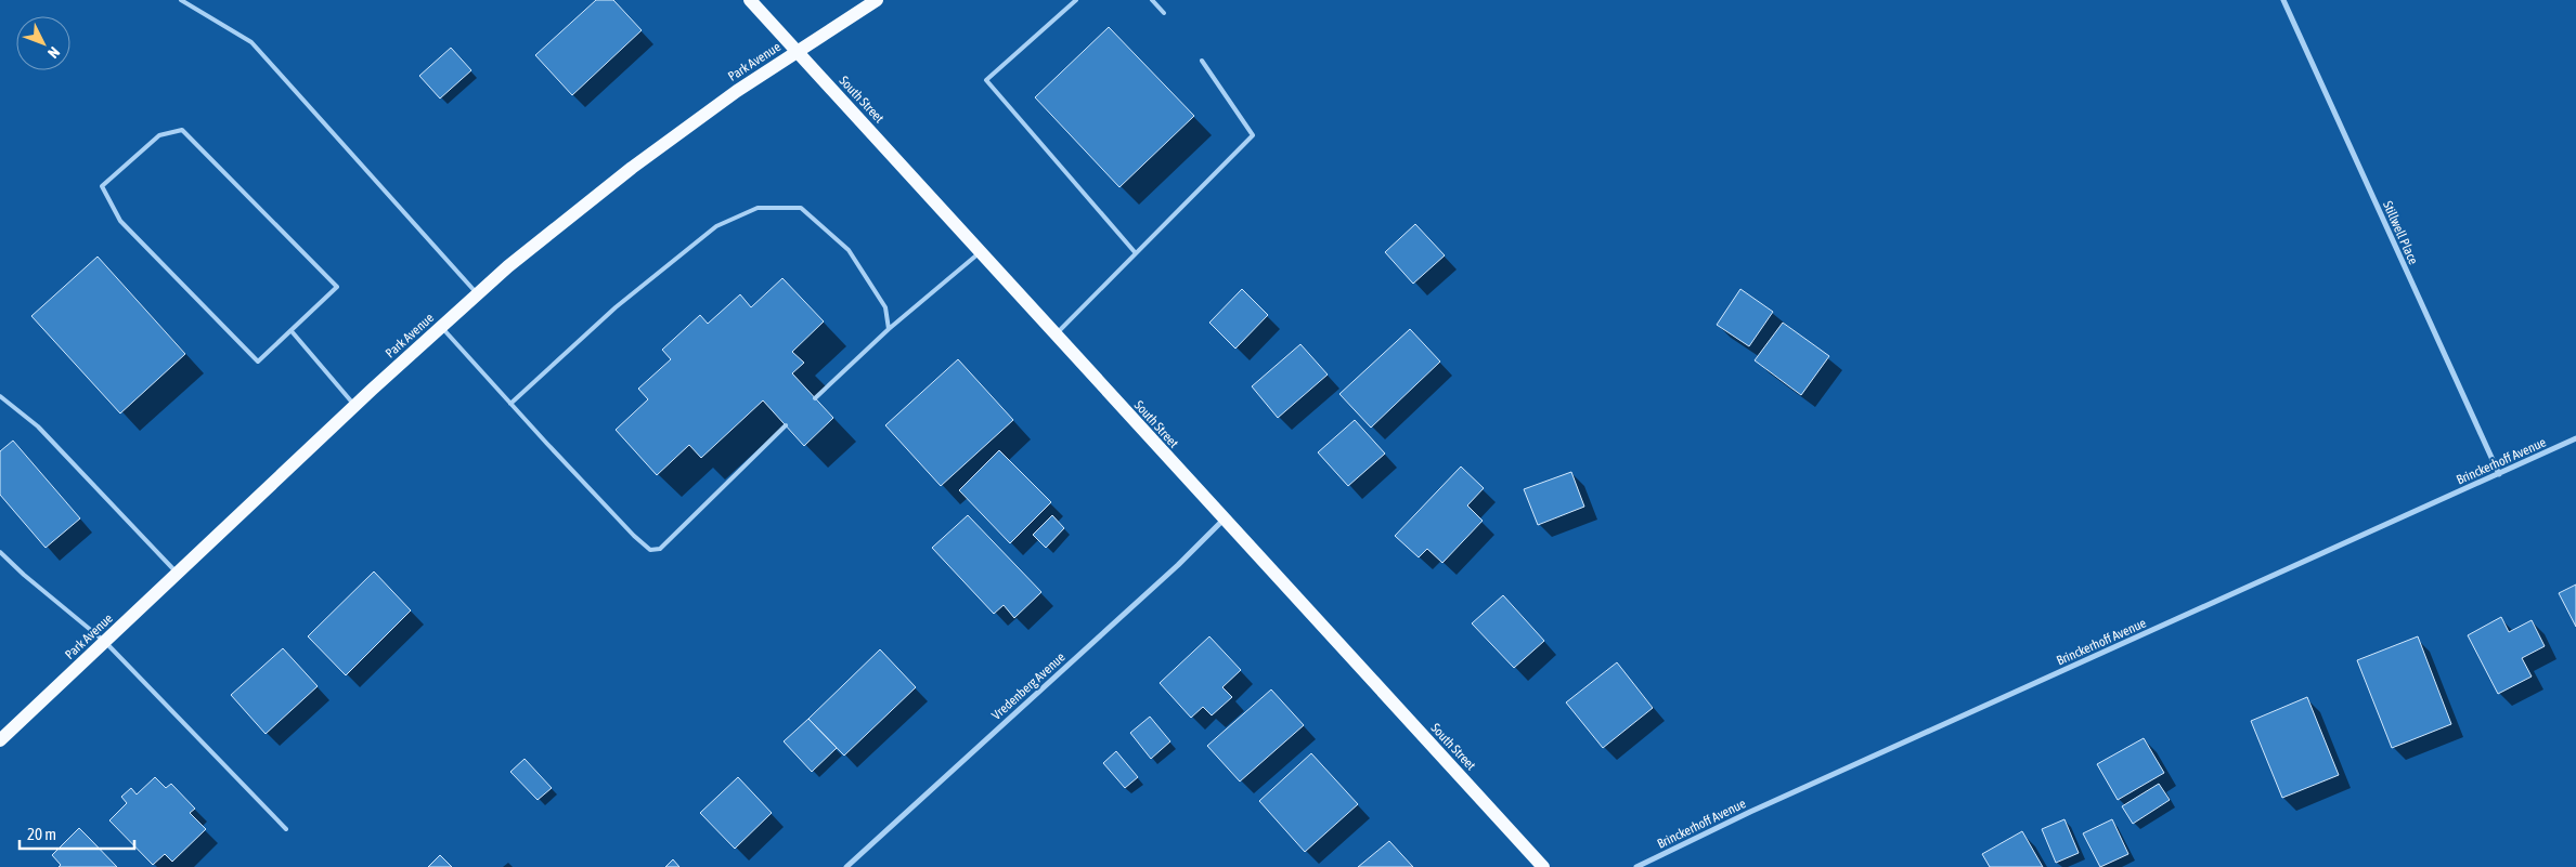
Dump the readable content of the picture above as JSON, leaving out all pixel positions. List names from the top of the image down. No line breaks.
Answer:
{"streets":{"main road":["Park Avenue","South Street"],"street":["Stillwell Place","Brinckerhoff Avenue","Vredenberg Avenue"]},"crossings":[["Park Avenue","South Street"],["South Street","Vredenberg Avenue"],["Stillwell Place","Brinckerhoff Avenue"]],"scale_bar":"20 m","north":"bottom right"}
